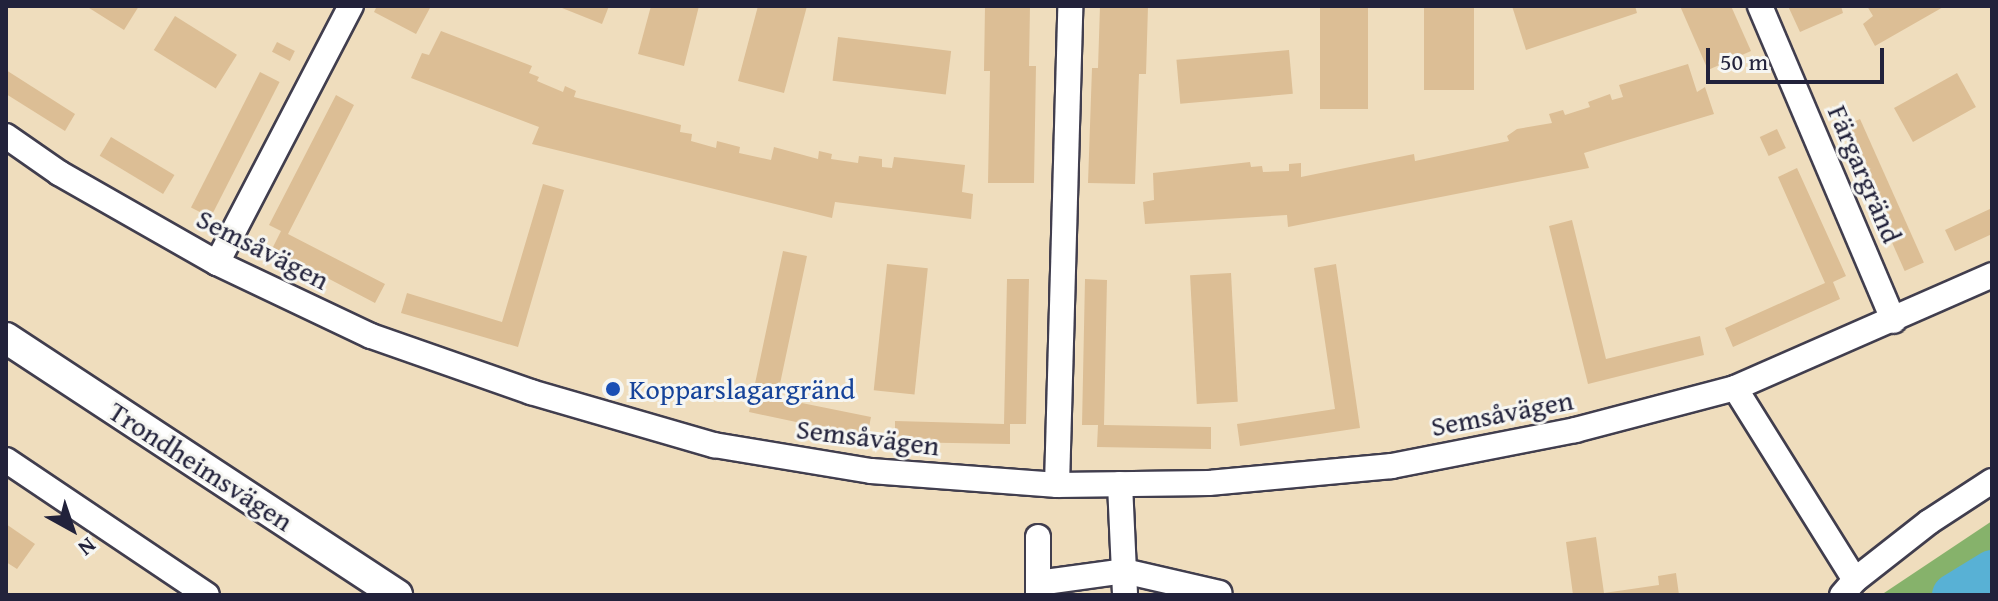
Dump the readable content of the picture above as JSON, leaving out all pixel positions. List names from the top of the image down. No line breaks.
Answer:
{"streets":{"main road":["Trondheimsvägen"],"street":["Färgargränd","Semsåvägen"]},"crossings":[["Färgargränd","Semsåvägen"]],"places":["Kopparslagargränd"],"scale_bar":"50 m","north":"bottom right"}
